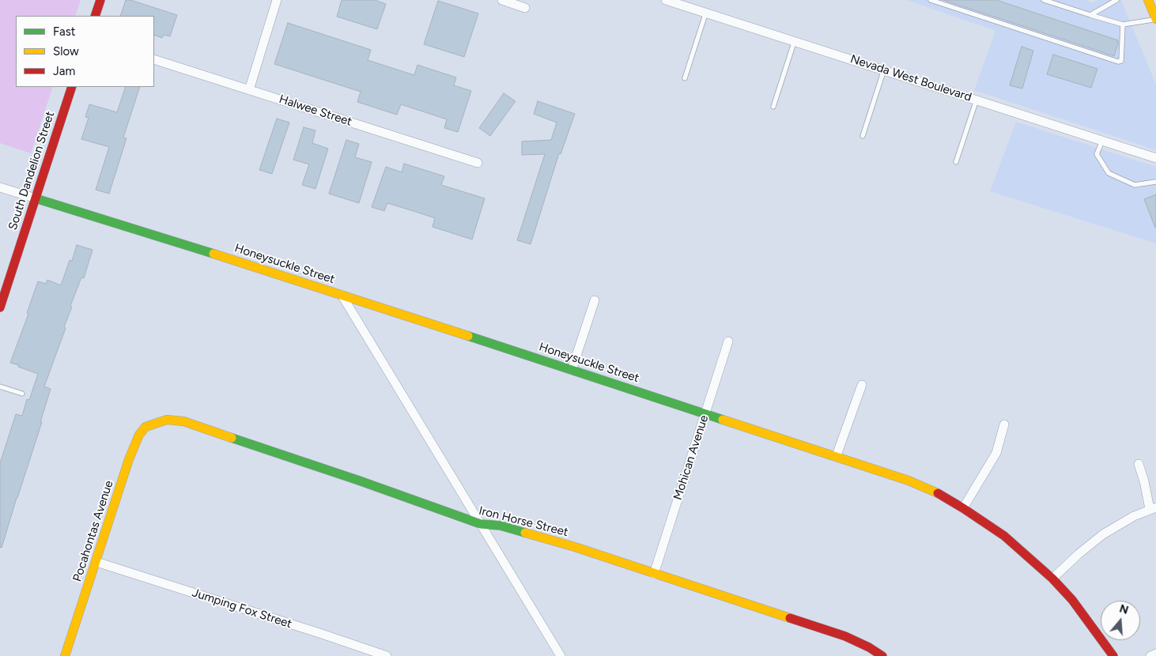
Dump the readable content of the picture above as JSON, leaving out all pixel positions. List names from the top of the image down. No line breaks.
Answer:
{"streets":{"main road":["South Dandelion Street","Honeysuckle Street","Iron Horse Street","Pocahontas Avenue"],"street":["Nevada West Boulevard","Halwee Street","Mohican Avenue","Jumping Fox Street"]},"crossings":[["South Dandelion Street","Honeysuckle Street"],["Honeysuckle Street","Mohican Avenue"],["Mohican Avenue","Iron Horse Street"],["Iron Horse Street","Pocahontas Avenue"],["Pocahontas Avenue","Jumping Fox Street"]],"legend":["Fast","Slow","Jam"],"north":"top"}
